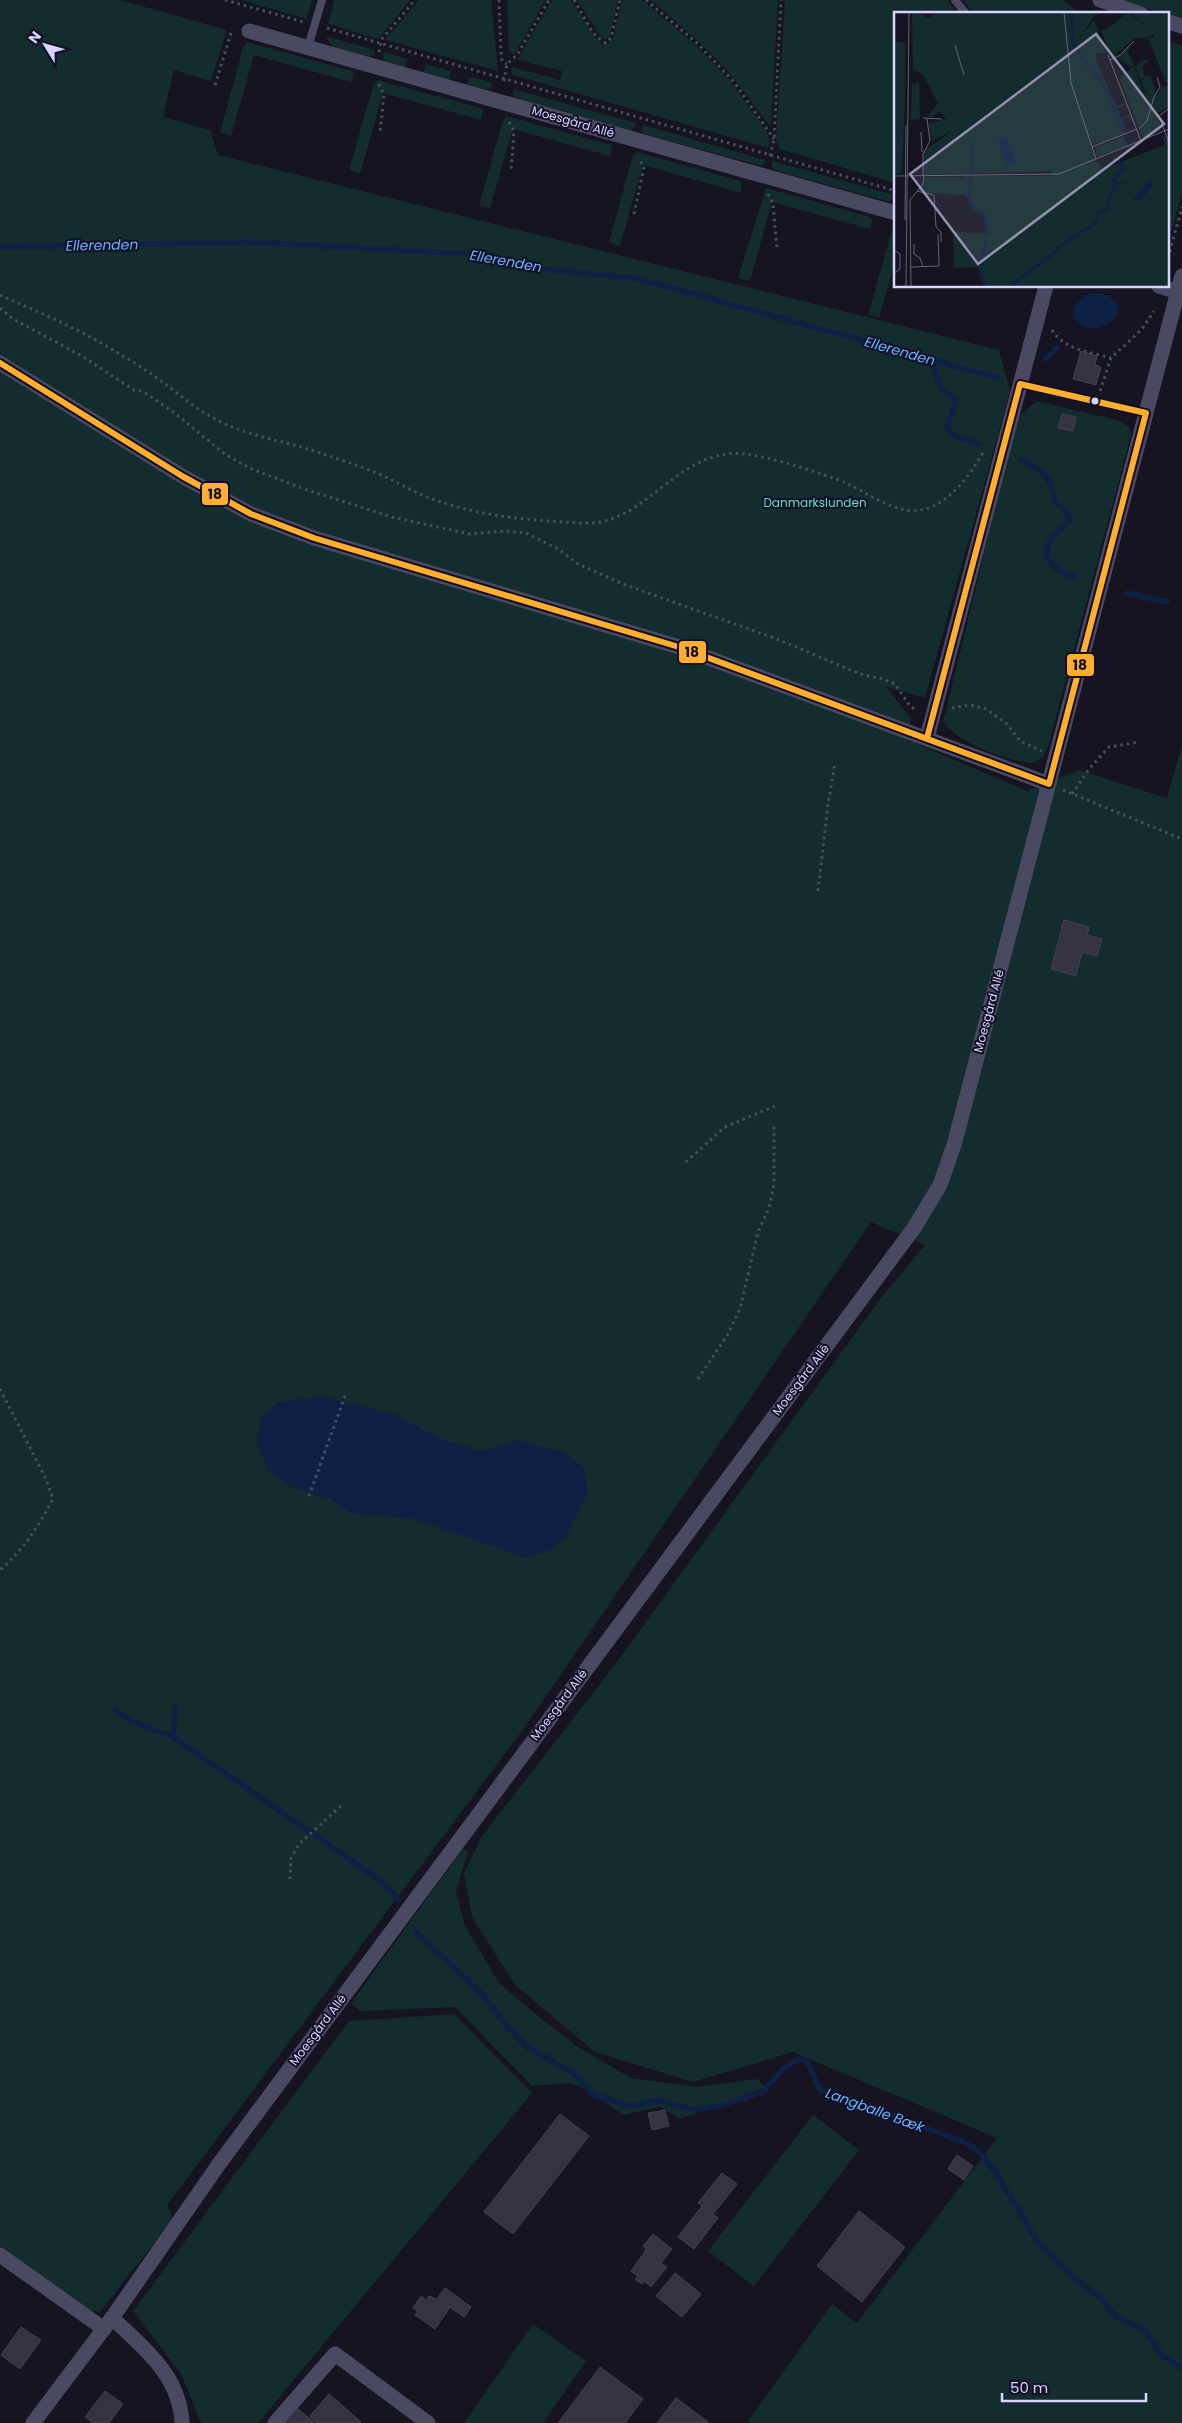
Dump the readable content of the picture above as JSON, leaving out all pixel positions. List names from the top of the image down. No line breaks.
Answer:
{"streets":{"street":["Moesgård Allé"]},"water":["Ellerenden","Langballe Bæk"],"parks":["Danmarkslunden"],"lines":["transit line 18"],"scale_bar":"50 m","north":"top left"}
